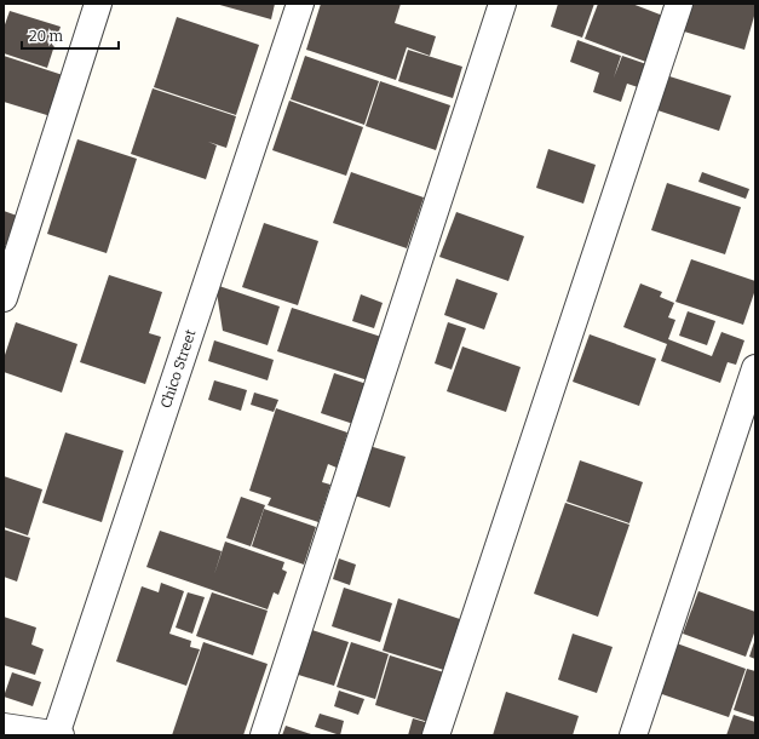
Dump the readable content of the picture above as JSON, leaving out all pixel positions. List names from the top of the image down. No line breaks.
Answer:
{"streets":{"street":["Chico Street"]},"scale_bar":"20 m"}
